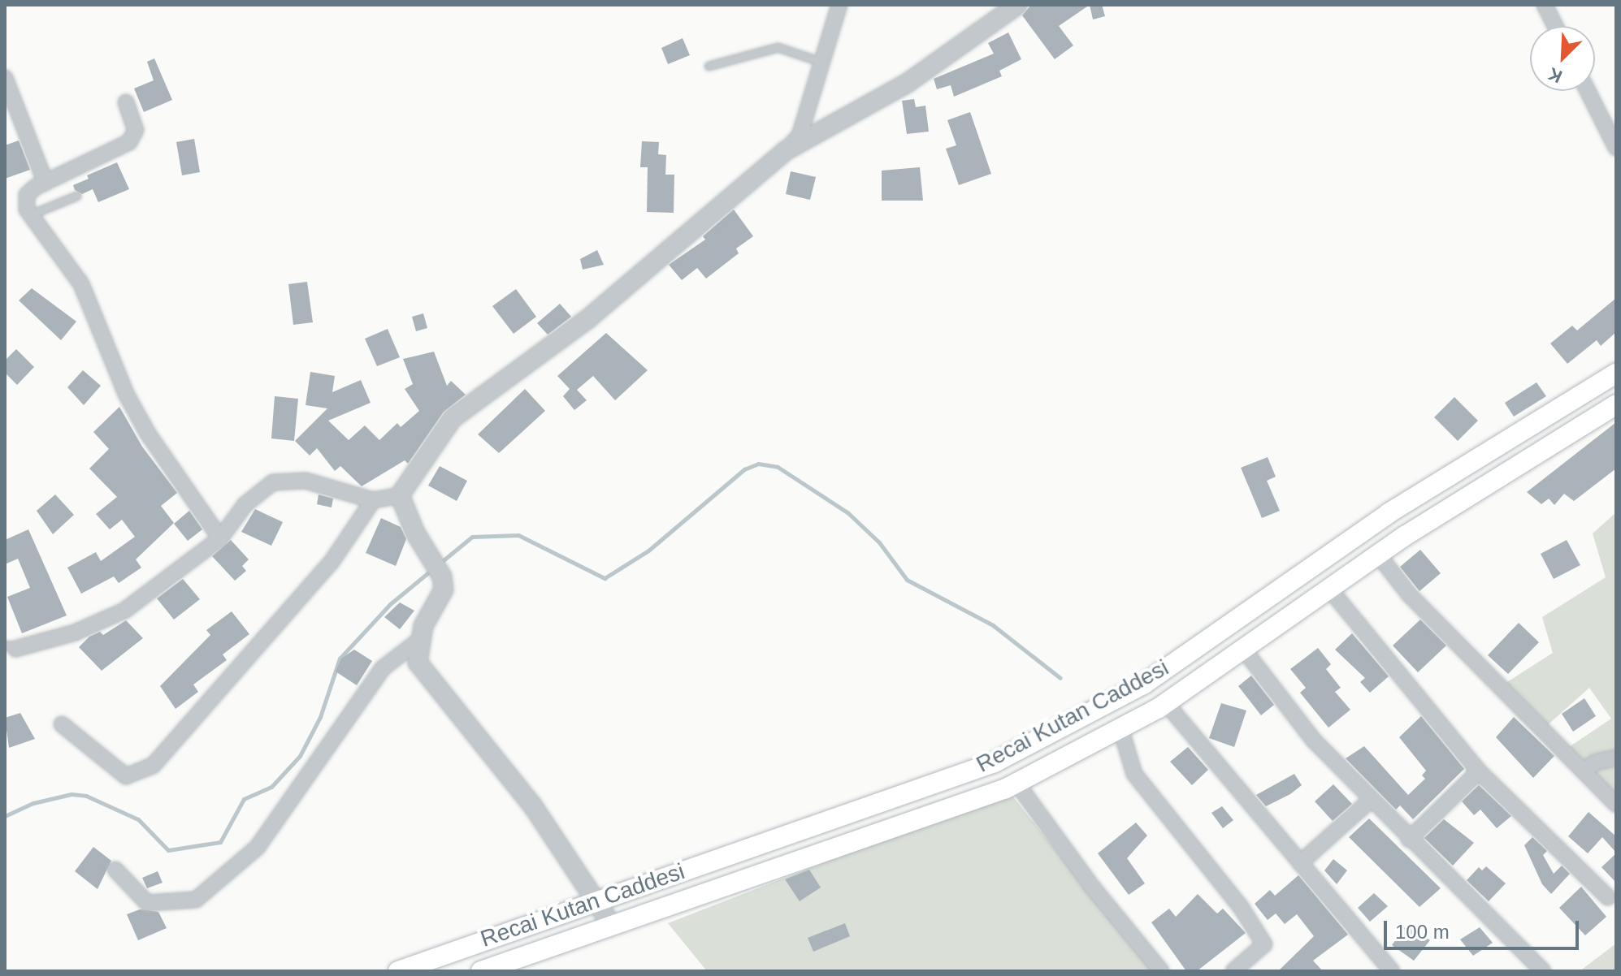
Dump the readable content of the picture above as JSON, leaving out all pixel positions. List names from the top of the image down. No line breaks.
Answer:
{"streets":{"main road":["Recai Kutan Caddesi"]},"scale_bar":"100 m","north":"bottom left"}
